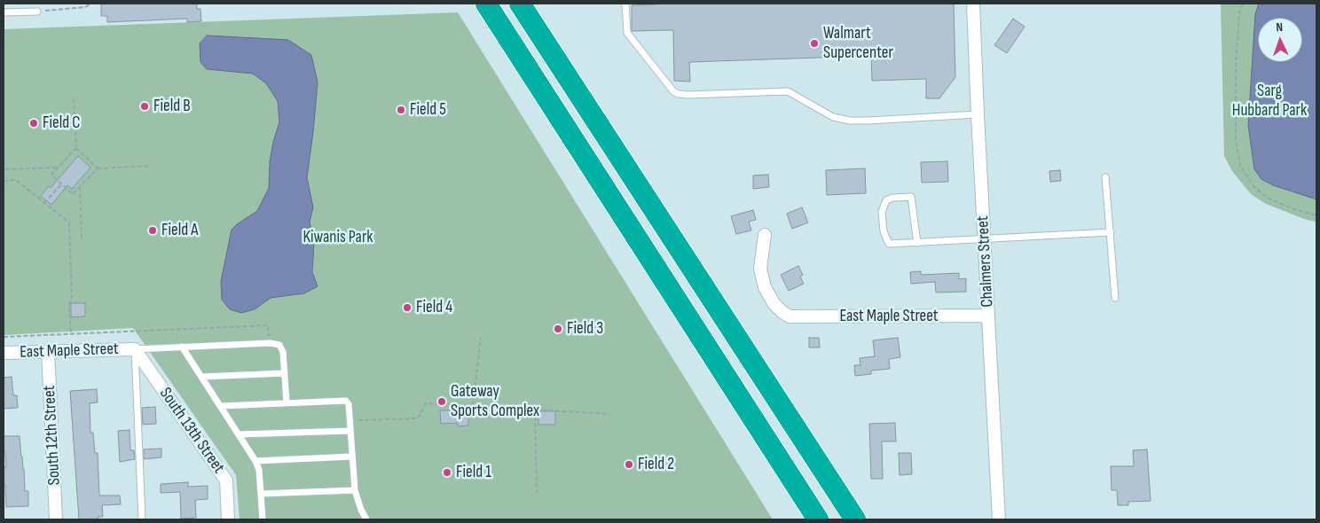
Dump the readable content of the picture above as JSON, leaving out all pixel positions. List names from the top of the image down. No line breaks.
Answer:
{"streets":{"street":["Chalmers Street","East Maple Street","South 13th Street","South 12th Street"]},"crossings":[["Chalmers Street","East Maple Street"],["East Maple Street","South 13th Street"],["East Maple Street","South 12th Street"]],"parks":["Sarg Hubbard Park","Kiwanis Park"],"places":["Walmart Supercenter","Field B","Field 5","Field C","Field A","Field 4","Field 3","Gateway Sports Complex","Field 2","Field 1"],"north":"top"}
